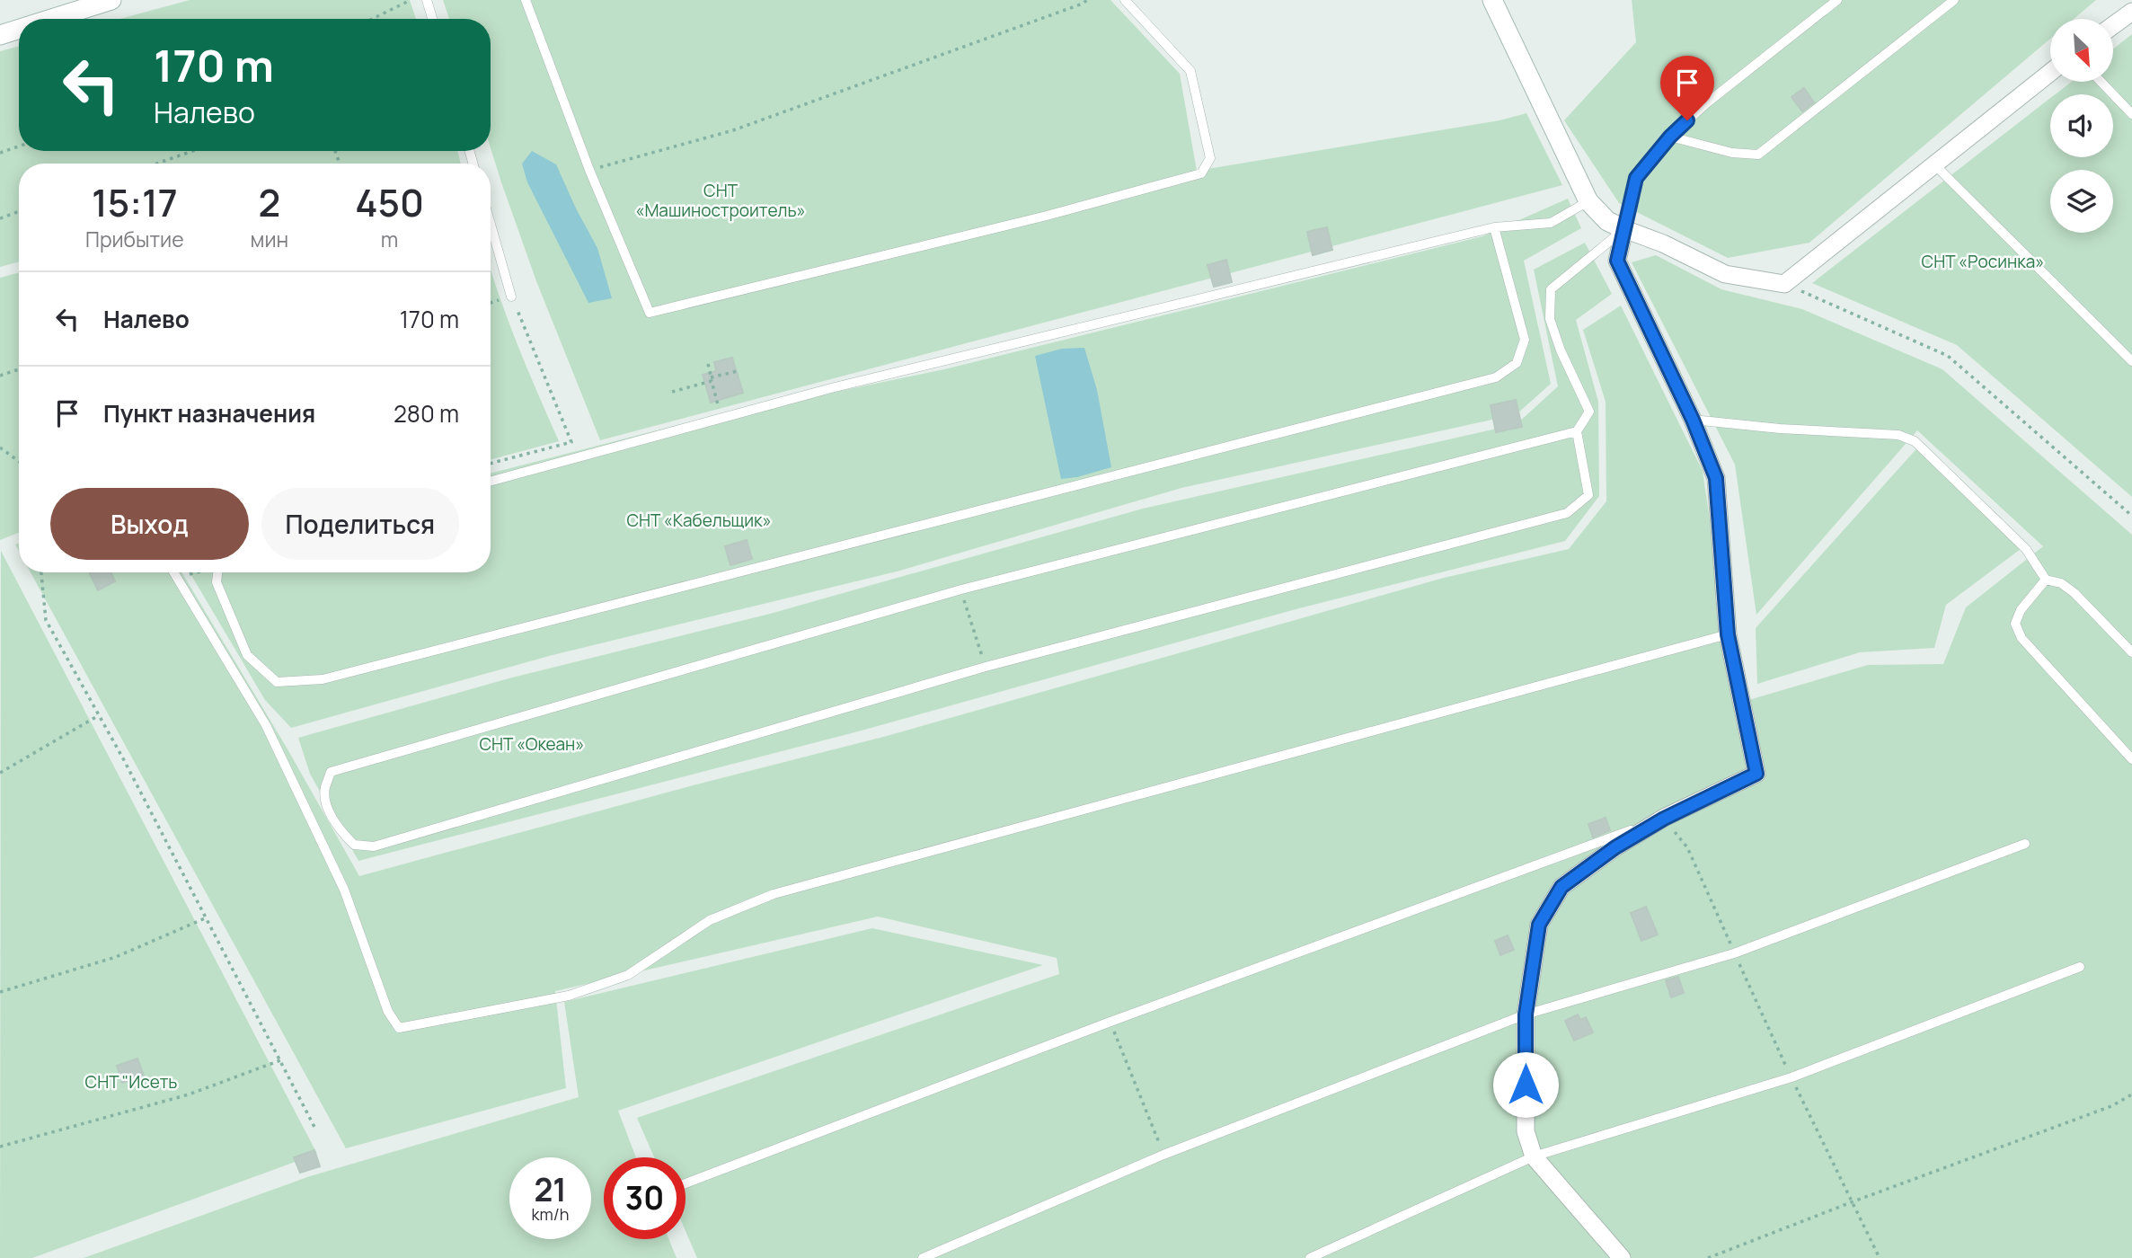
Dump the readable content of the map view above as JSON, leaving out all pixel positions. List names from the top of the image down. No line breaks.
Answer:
{"parks":["СНТ «Машиностроитель»","СНТ «Росинка»","СНТ «Кабельщик»","СНТ «Океан»","СНТ \"Исеть"],"north":"bottom right","page":{"turn":["170 m","Налево"],"eta":["15:17","Прибытие","2","мин","450","m"],"list":[{"name":"Налево","value":"170 m"},{"name":"Пункт назначения","value":"280 m"}],"buttons":["Выход","Поделиться"],"speed":"21 km/h","limit":"30"}}
